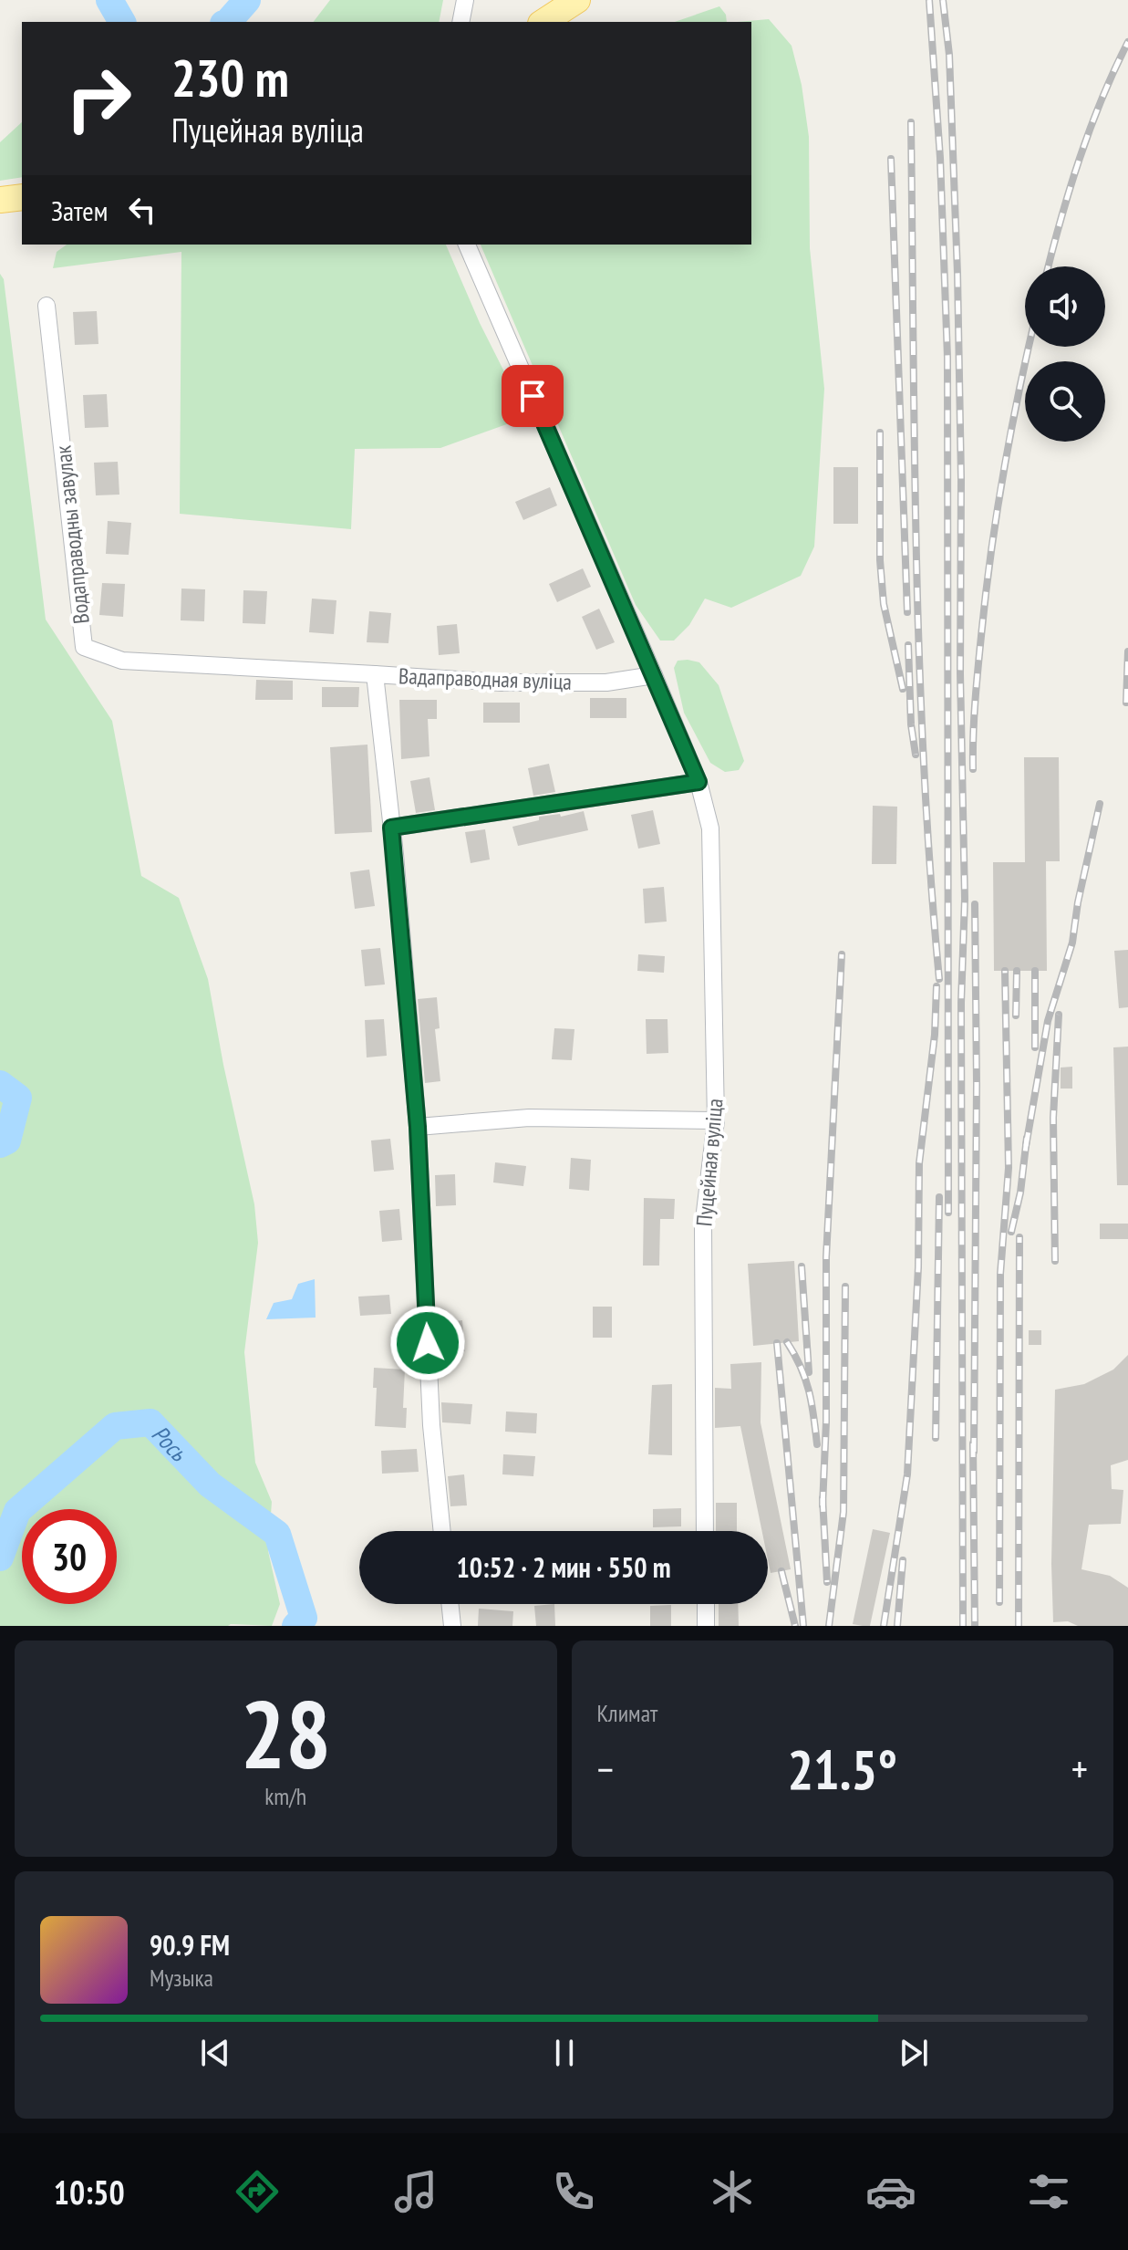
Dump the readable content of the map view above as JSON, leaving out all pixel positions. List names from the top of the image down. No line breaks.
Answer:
{"streets":{"street":["Водаправодны завулак","Вадаправодная вуліца","Пуцейная вуліца"]},"crossings":[["Водаправодны завулак","Вадаправодная вуліца"],["Вадаправодная вуліца","Пуцейная вуліца"]],"water":["Рось"],"page":{"turn":["230 m","Пуцейная вуліца"],"then":"Затем","limit":"30","trip":"10:52 · 2 мин · 550 m","tile":[["28","km/h"],"Климат"],"heat":["−","21.5°","+"],"song":["90.9 FM","Музыка"],"tabs":"10:50"}}
